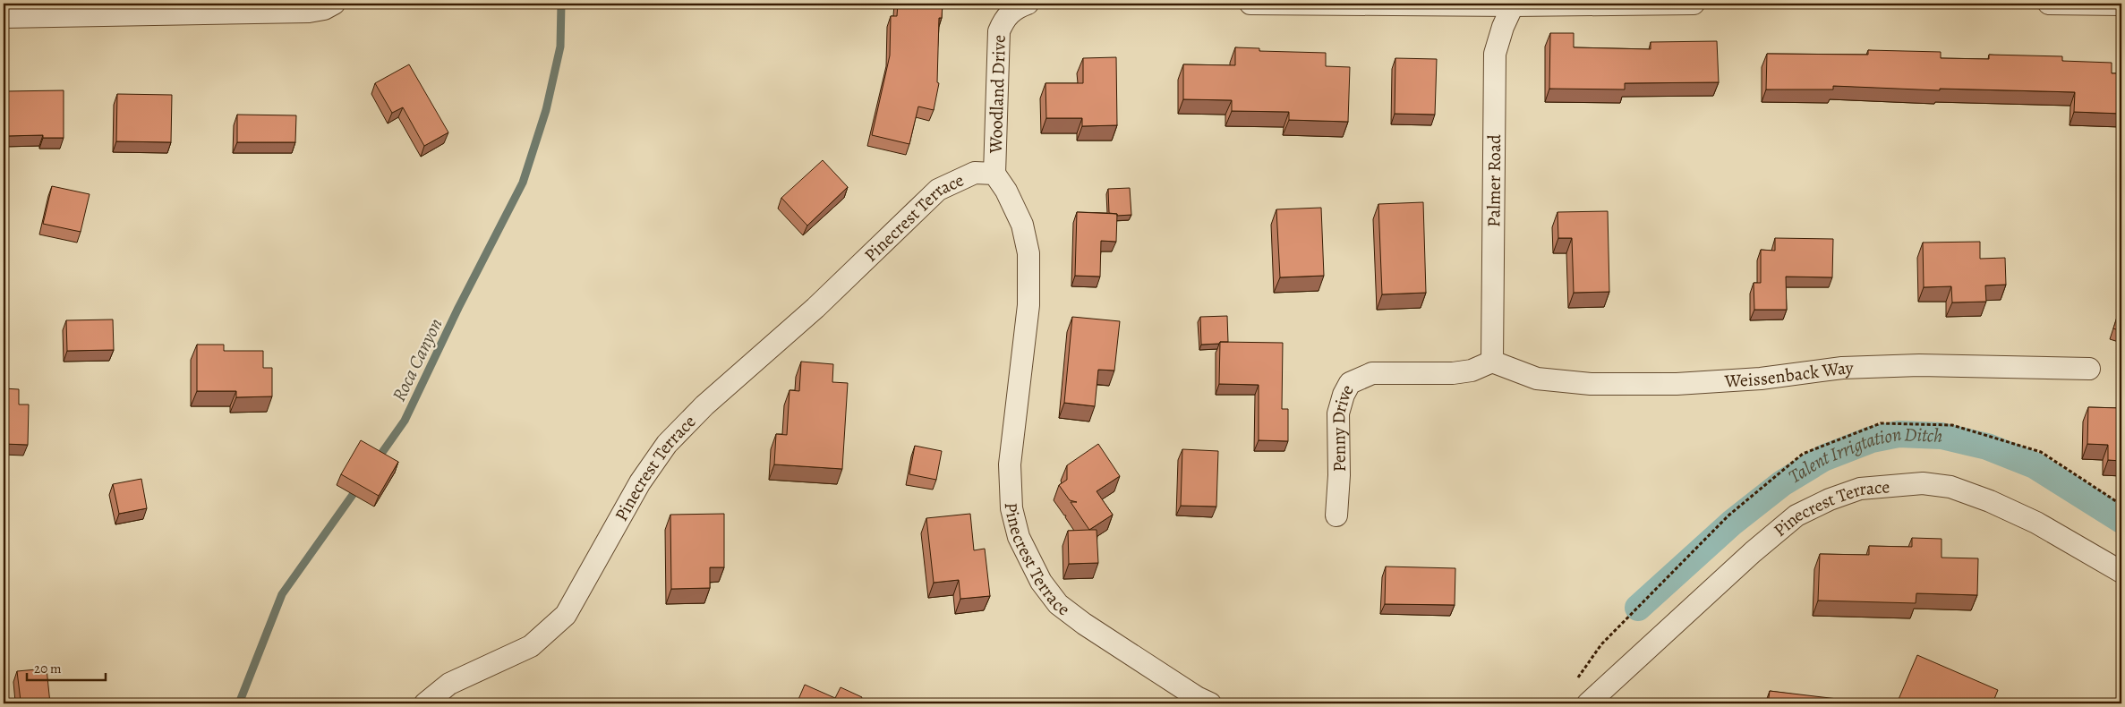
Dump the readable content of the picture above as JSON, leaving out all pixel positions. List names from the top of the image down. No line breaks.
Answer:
{"streets":{"street":["Woodland Drive","Palmer Road","Pinecrest Terrace","Weissenback Way","Penny Drive"]},"crossings":[["Woodland Drive","Pinecrest Terrace"],["Palmer Road","Weissenback Way"],["Palmer Road","Penny Drive"],["Weissenback Way","Penny Drive"]],"water":["Roca Canyon","Talent Irrigtation Ditch"],"scale_bar":"20 m"}
